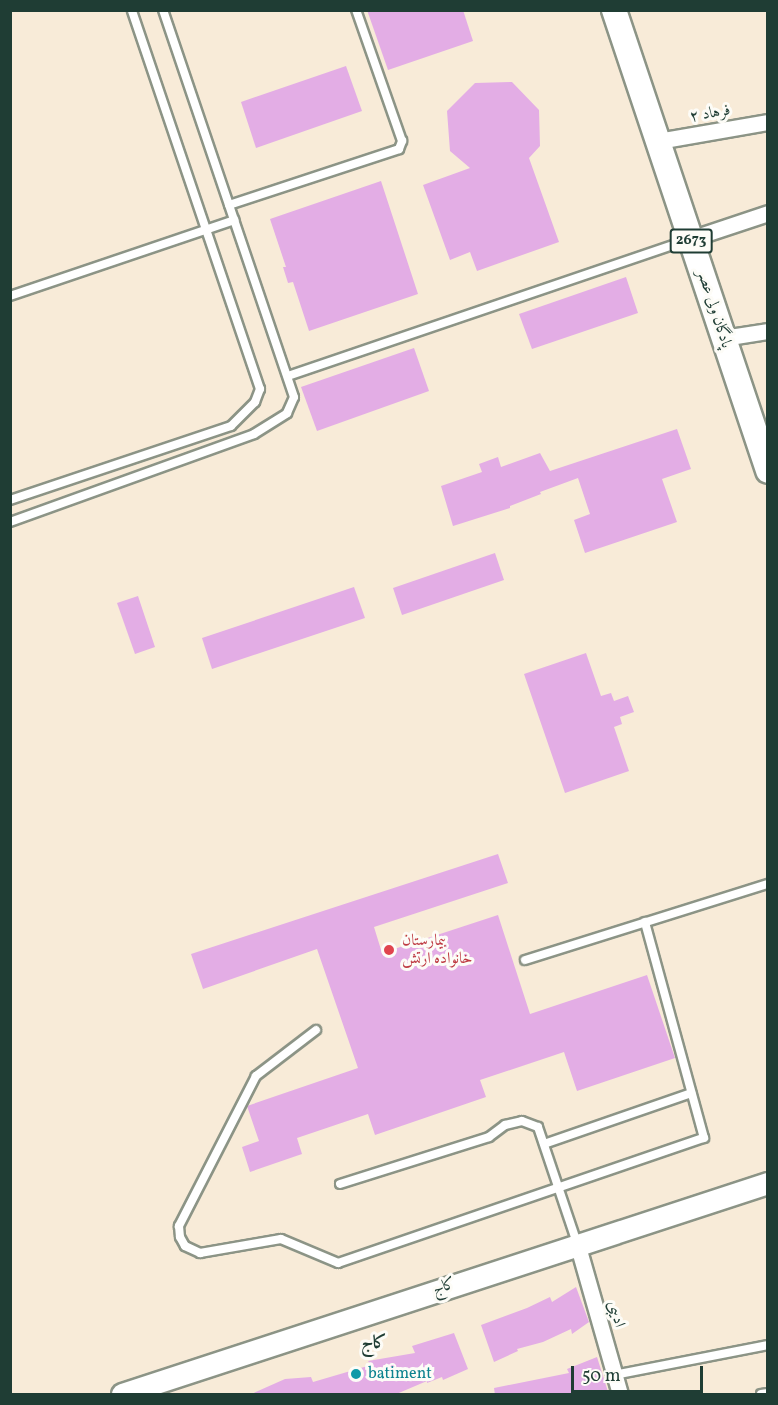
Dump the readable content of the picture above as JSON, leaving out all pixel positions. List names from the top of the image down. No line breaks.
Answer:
{"streets":{"main road":["2673","پادگان ولی عصر","کاج"],"street":["فرهاد ۲","ادیبی"]},"crossings":[["فرهاد ۲","پادگان ولی عصر"],["کاج","ادیبی"]],"districts":["کاج"],"places":["بیمارستان خانواده ارتش","batiment"],"scale_bar":"50 m"}
